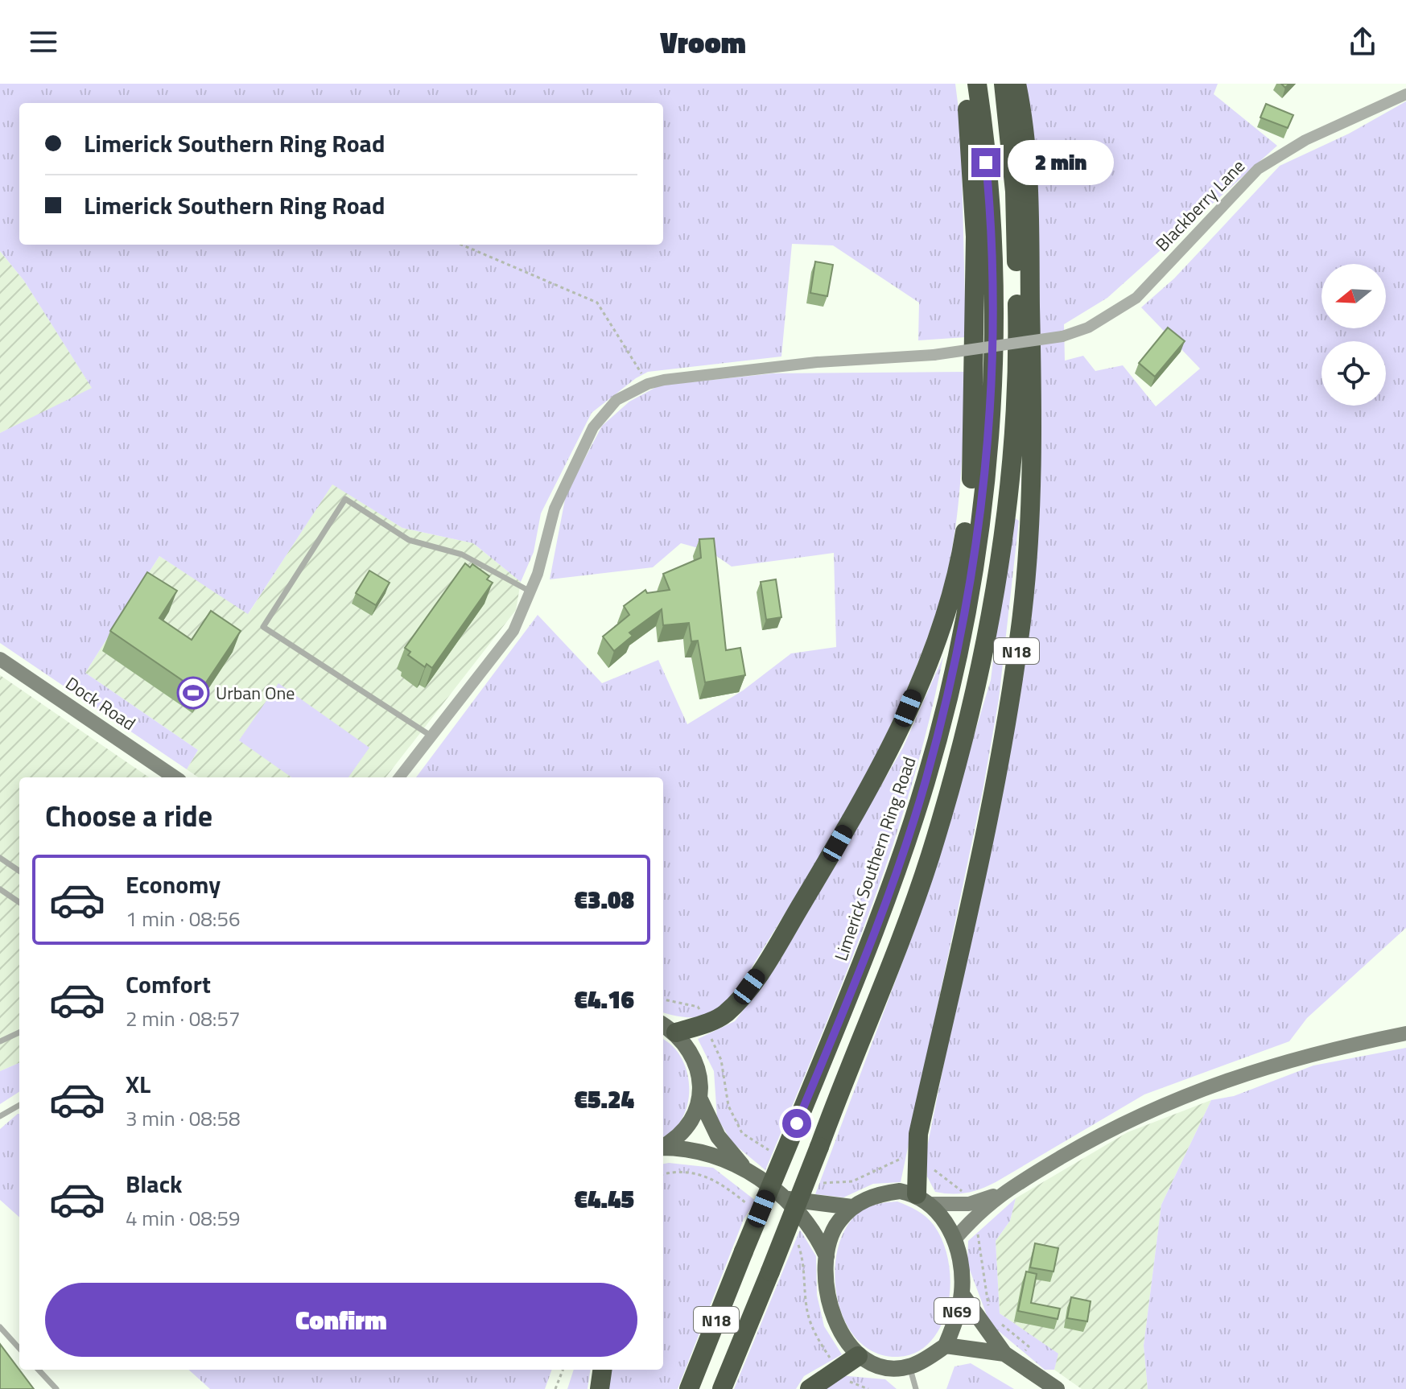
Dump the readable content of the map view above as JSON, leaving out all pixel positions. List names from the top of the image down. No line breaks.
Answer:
{"streets":{"highway":["N18","Limerick Southern Ring Road"],"main road":["Dock Road","N69"],"street":["Blackberry Lane"]},"crossings":[["Blackberry Lane","Limerick Southern Ring Road"],["N18","Limerick Southern Ring Road"],["N18","N69"]],"places":{"sports":["Urban One"]},"north":"left","page":{"header":"Vroom","banner":["Limerick Southern Ring Road","Limerick Southern Ring Road"],"bubble":"2 min","heading":"Choose a ride","list":[{"name":"Economy","note":"1 min · 08:56","value":"€3.08"},{"name":"Comfort","note":"2 min · 08:57","value":"€4.16"},{"name":"XL","note":"3 min · 08:58","value":"€5.24"},{"name":"Black","note":"4 min · 08:59","value":"€4.45"}],"buttons":"Confirm"}}
